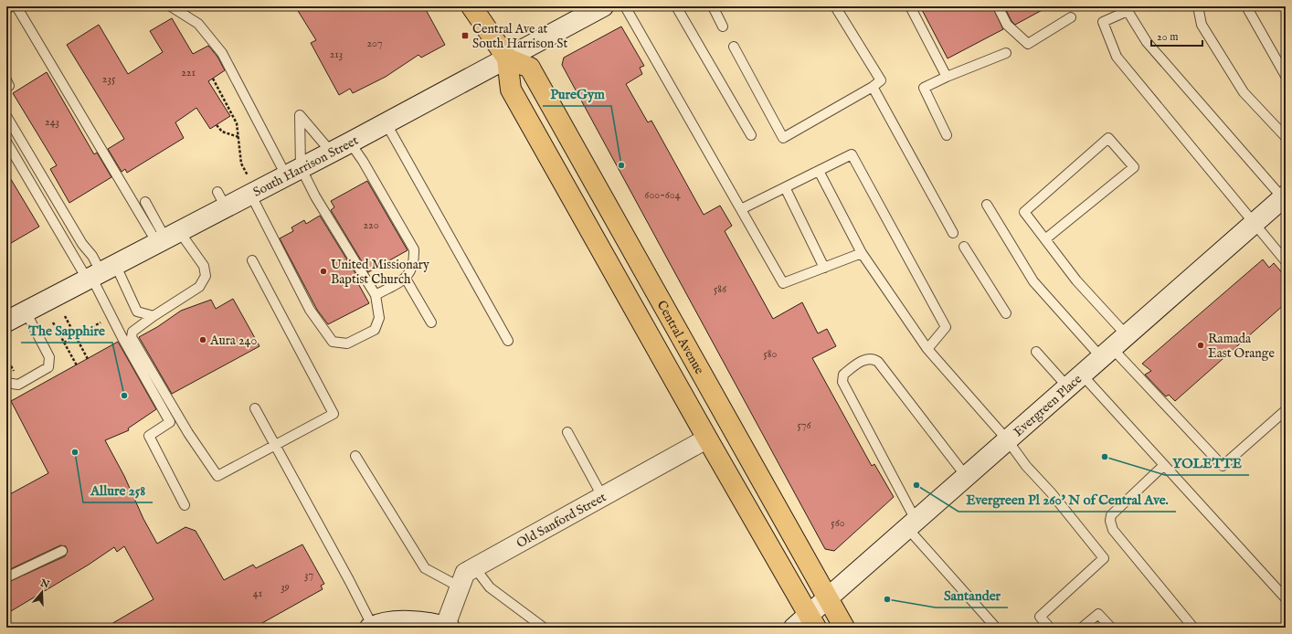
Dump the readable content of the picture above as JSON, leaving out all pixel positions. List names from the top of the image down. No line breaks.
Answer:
{"streets":{"main road":["South Harrison Street","Central Avenue","Evergreen Place"],"street":["Old Sanford Street"]},"crossings":[["South Harrison Street","Central Avenue"],["Central Avenue","Evergreen Place"]],"places":{"transit":["Central Ave at South Harrison St"],"other":["PureGym","United Missionary Baptist Church","Aura 240","Ramada East Orange","The Sapphire","Allure 258","YOLETTE","Evergreen Pl 260' N of Central Ave.","Santander"]},"house_numbers":["207","213","221","235","243","600-604","220","586","580","576","560","37","39","41"],"scale_bar":"20 m","north":"top"}
